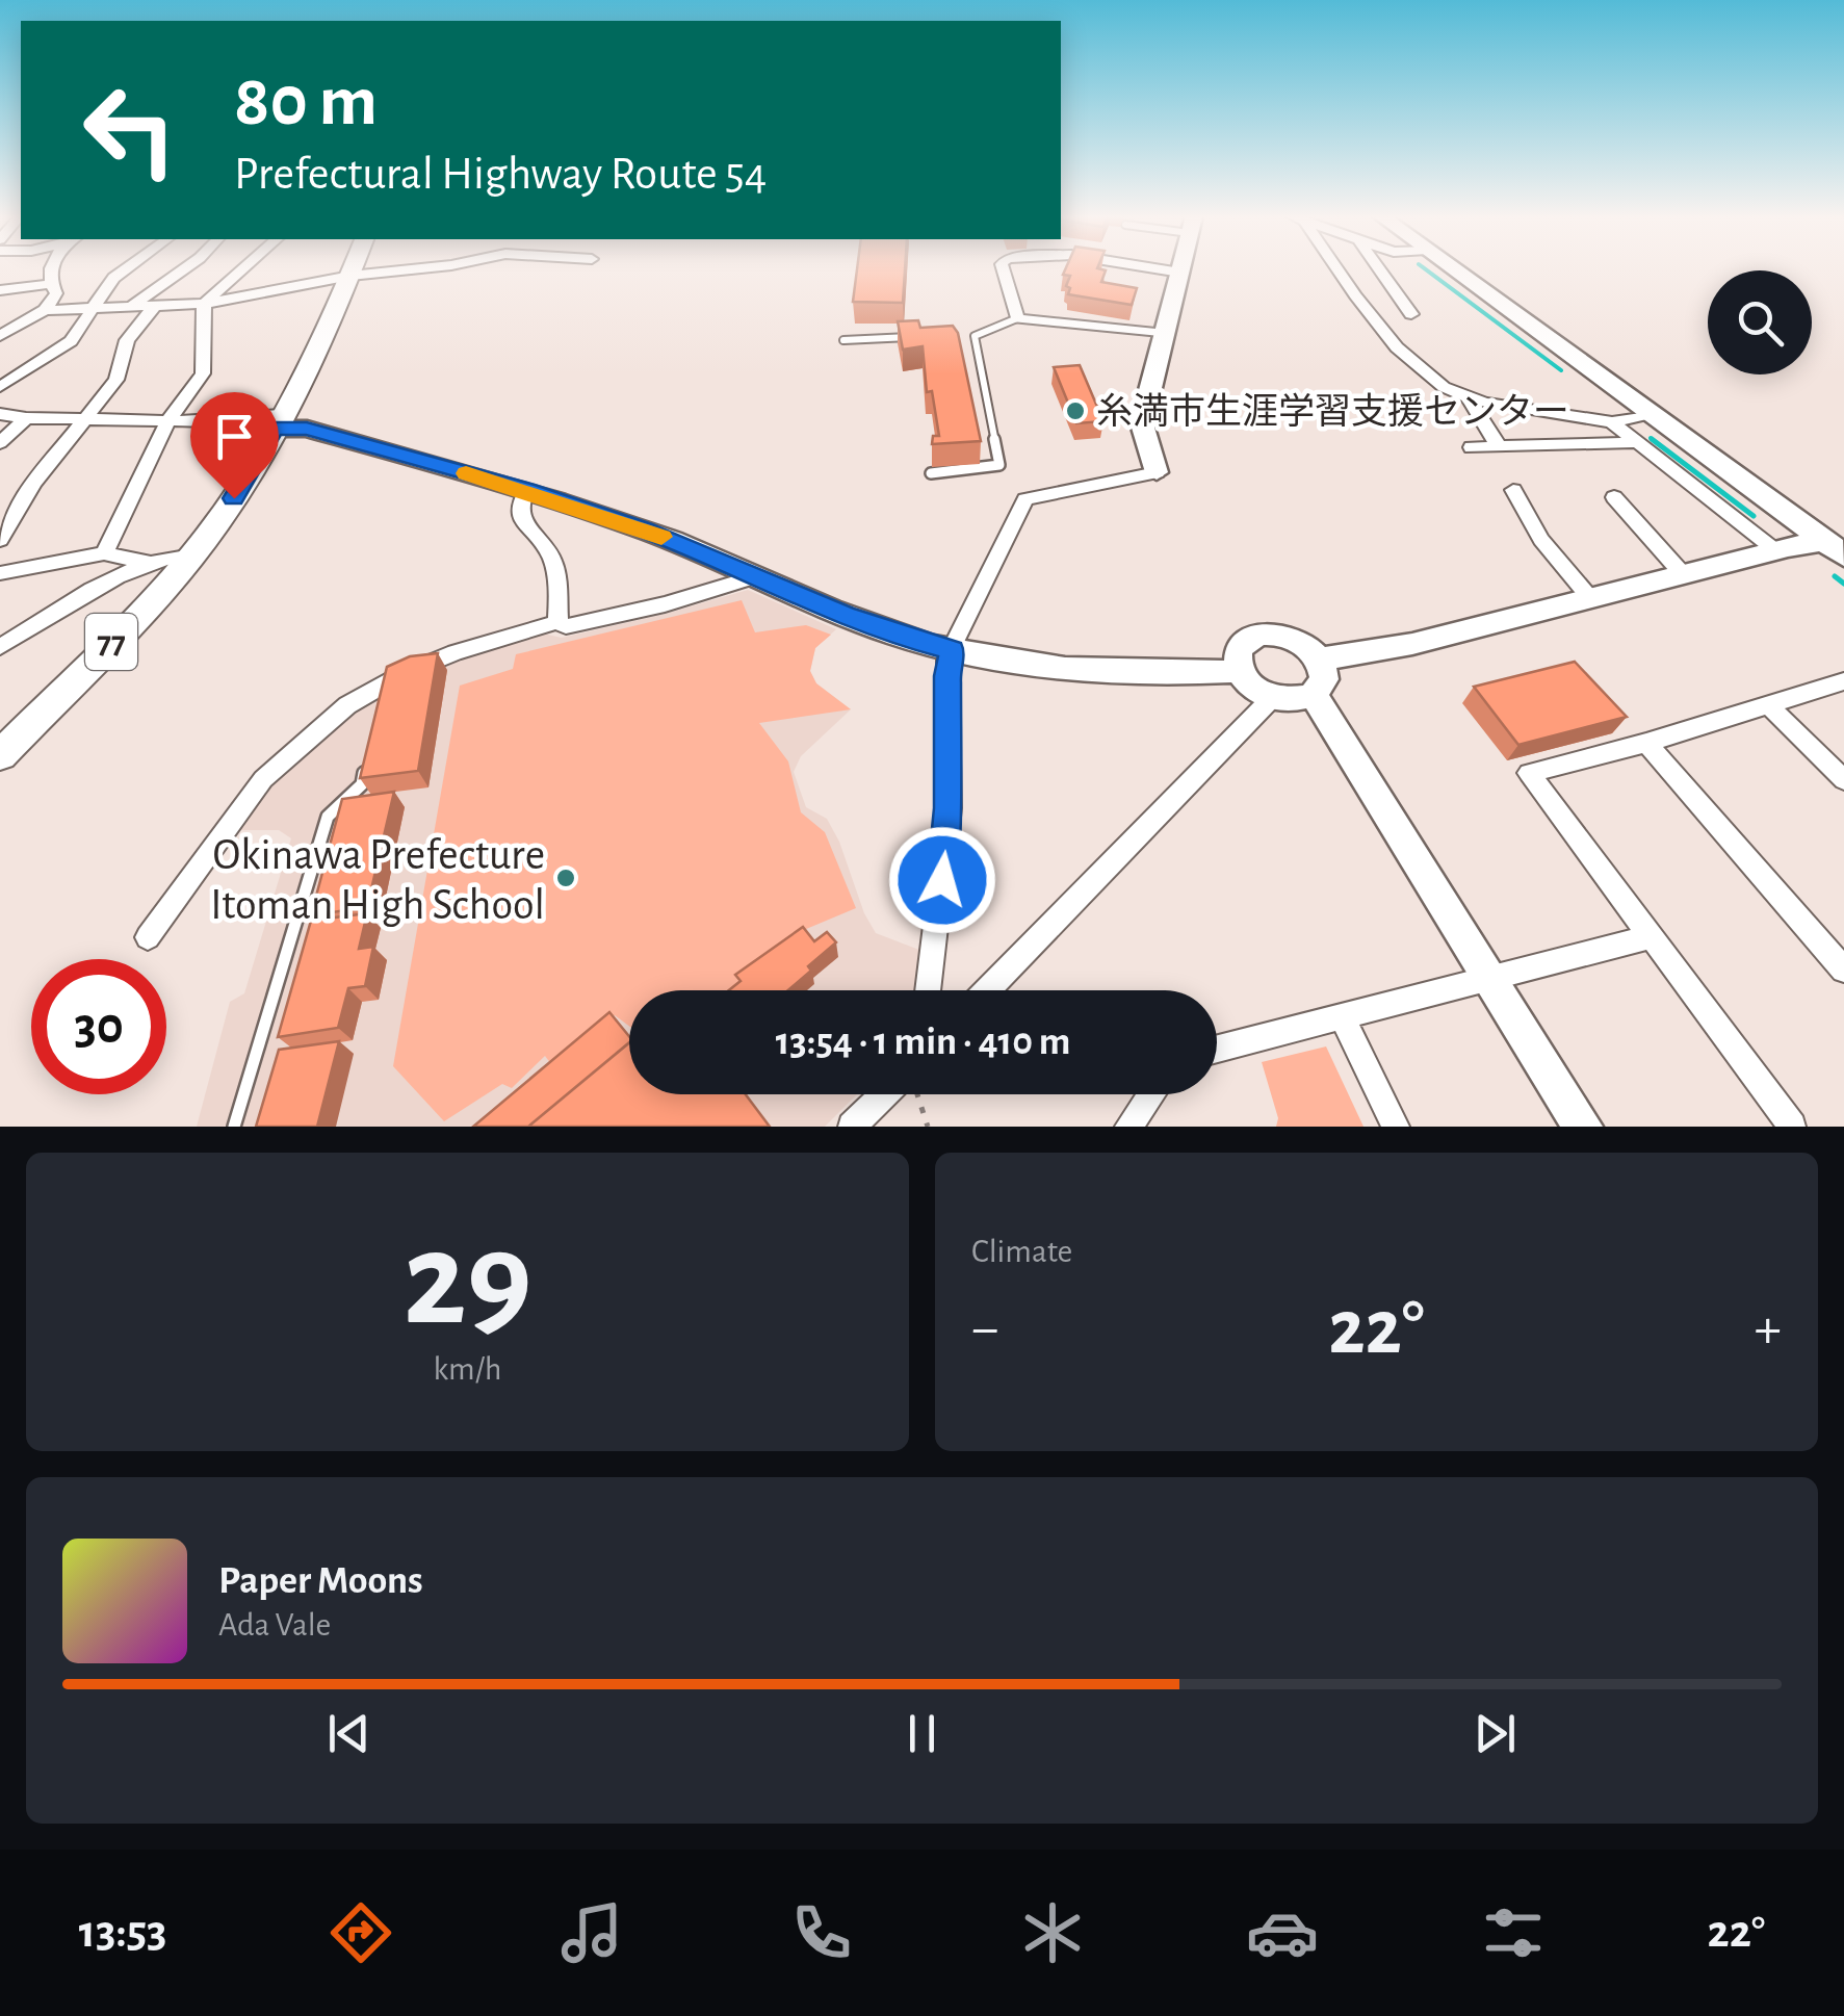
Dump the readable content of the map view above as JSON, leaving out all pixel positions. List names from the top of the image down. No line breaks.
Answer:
{"streets":{"main road":["77"]},"places":["糸満市生涯学習支援センター","Okinawa Prefecture Itoman High School"],"page":{"turn":["80 m","Prefectural Highway Route 54"],"limit":"30","trip":"13:54 · 1 min · 410 m","tile":[["29","km/h"],"Climate"],"heat":["−","22°","+"],"song":["Paper Moons","Ada Vale"],"tabs":["13:53","22°"]}}
